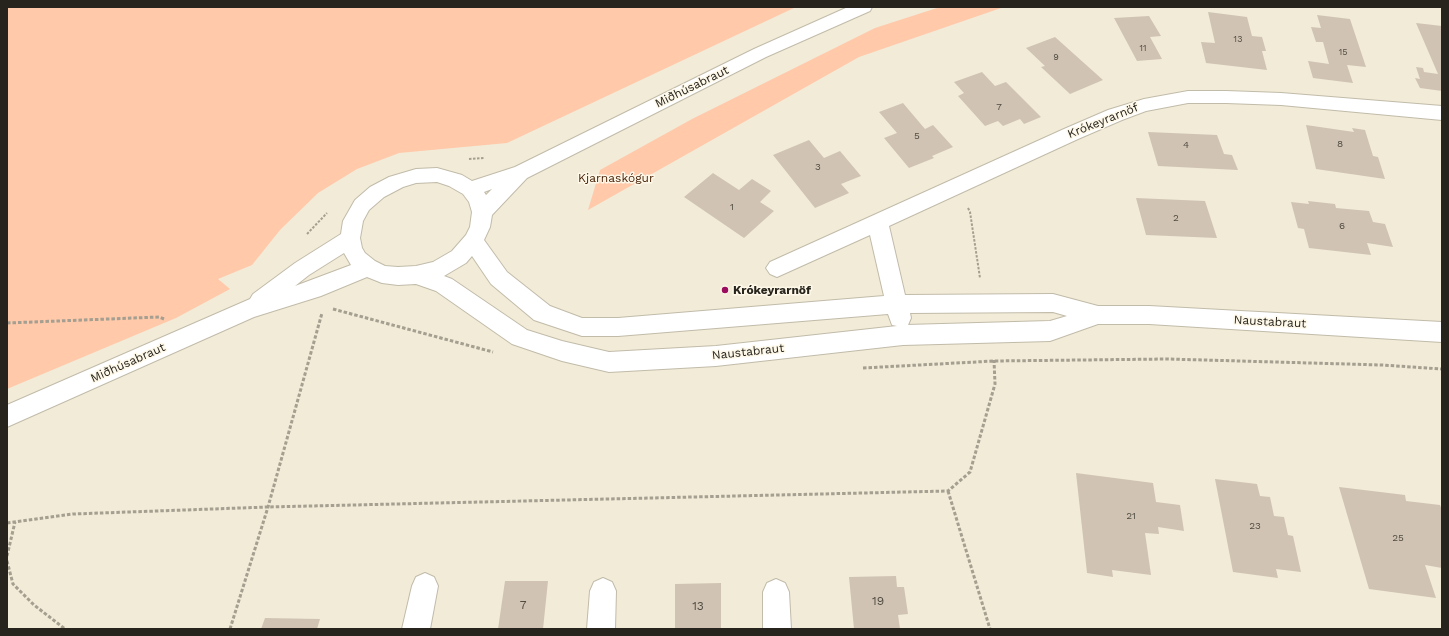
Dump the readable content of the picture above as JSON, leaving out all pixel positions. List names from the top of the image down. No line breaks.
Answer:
{"streets":{"street":["Miðhúsabraut","Krókeyrarnöf","Naustabraut"]},"crossings":[["Miðhúsabraut","Naustabraut"]],"parks":["Kjarnaskógur"],"places":["Krókeyrarnöf"],"house_numbers":["13","11","15","9","7","5","8","4","3","1","2","6","21","23","25","19","7","13"]}
